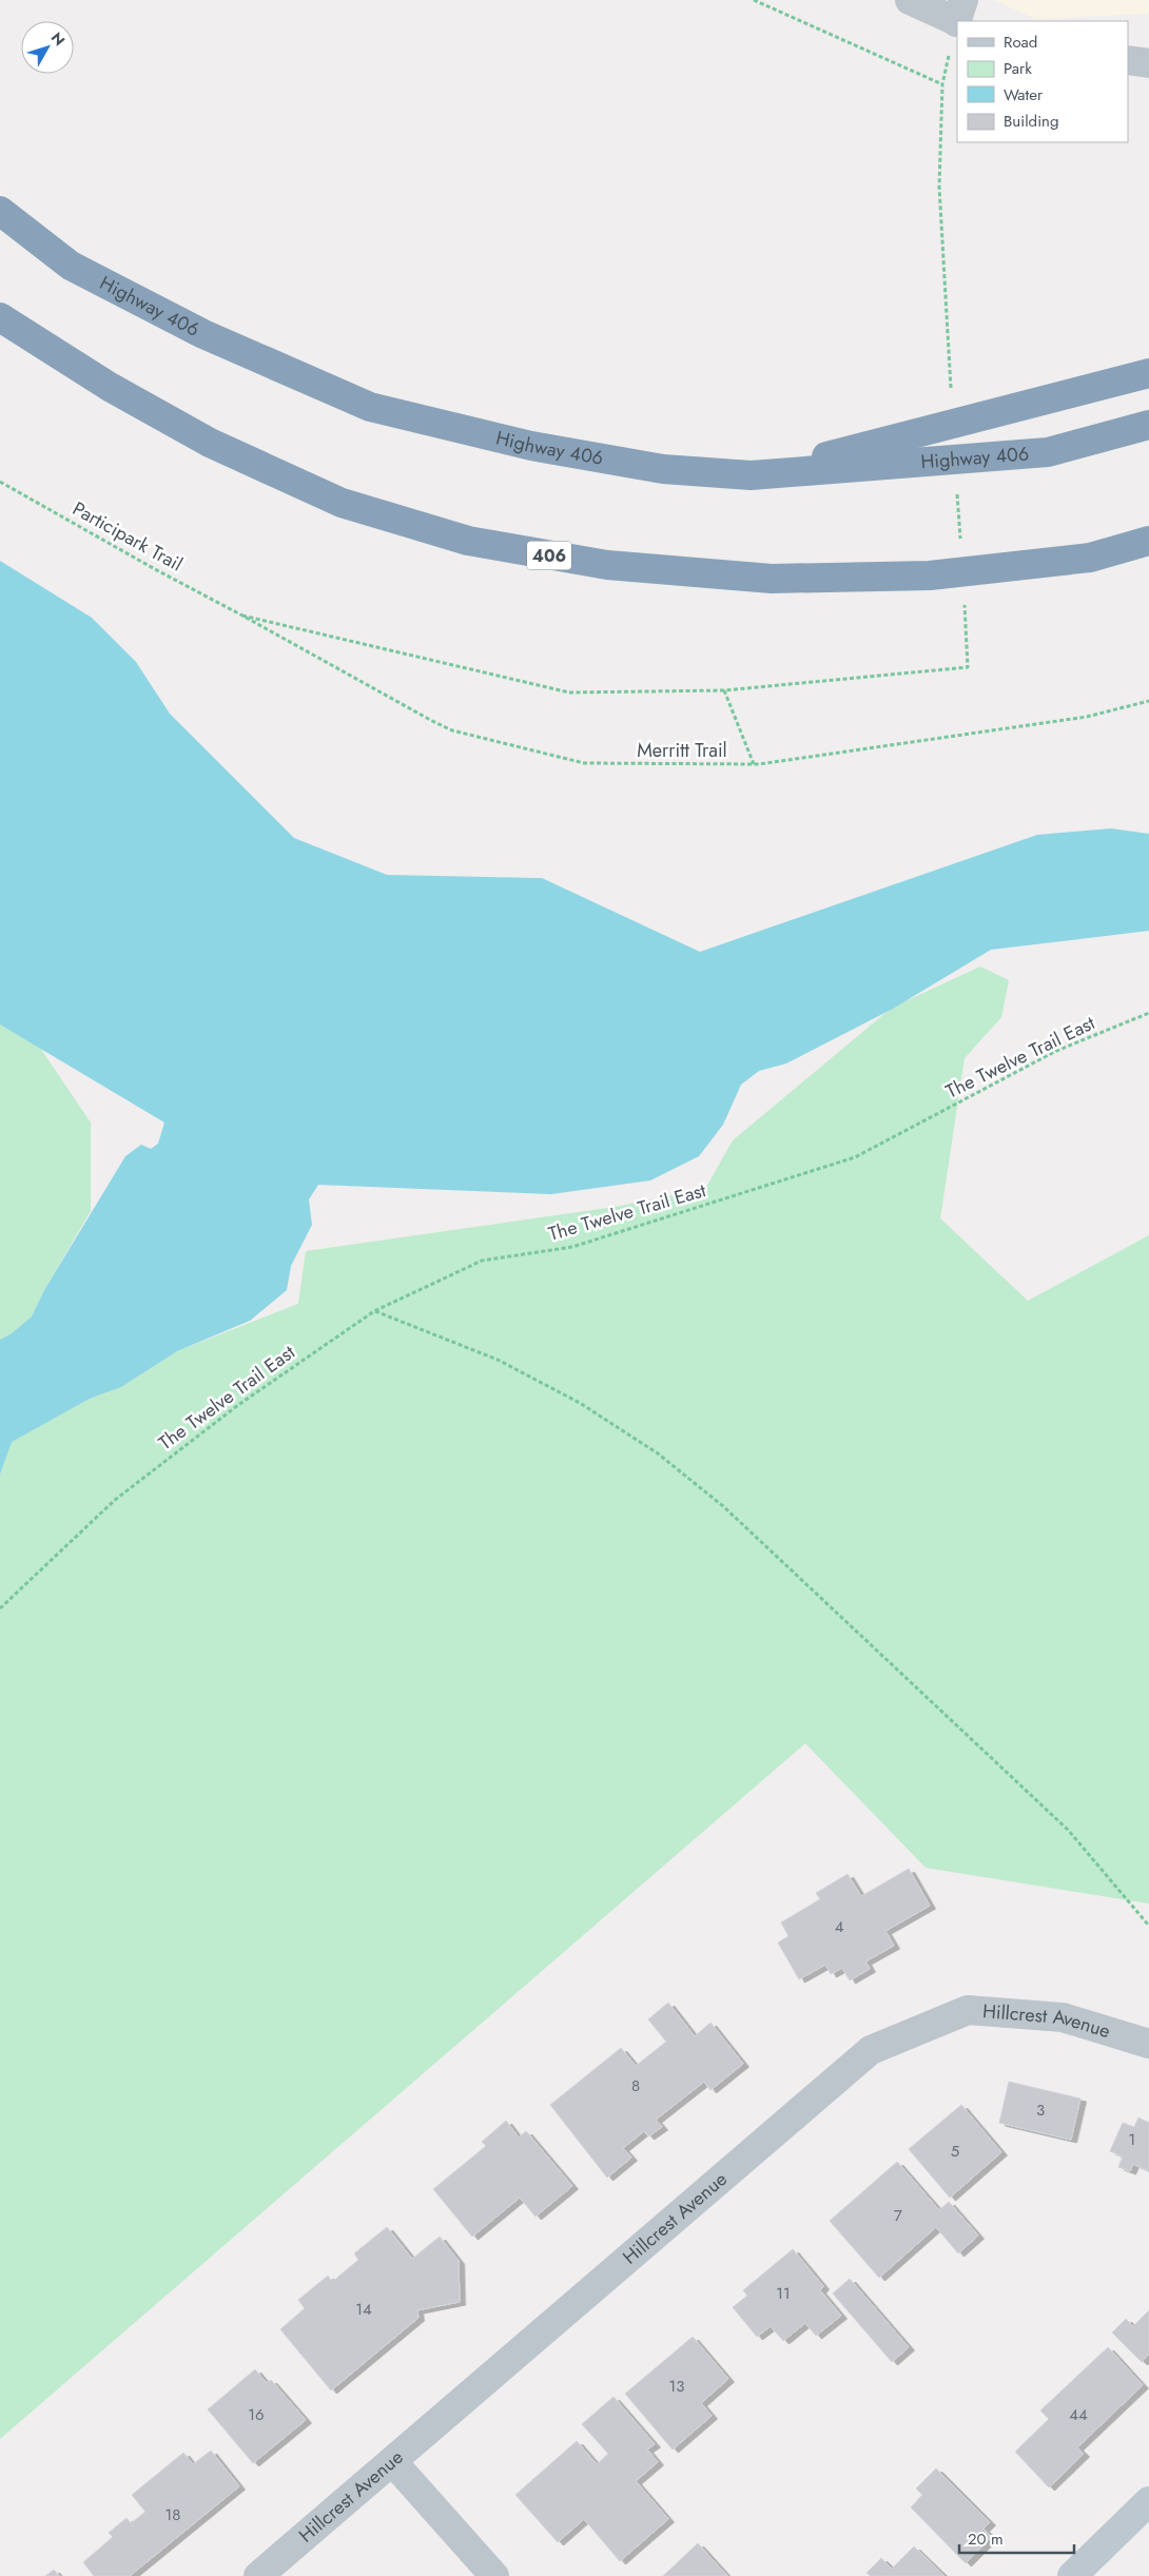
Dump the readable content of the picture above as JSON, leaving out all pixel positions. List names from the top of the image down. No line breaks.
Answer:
{"streets":{"highway":["Highway 406","406"],"street":["Hillcrest Avenue"],"path":["Participark Trail","Merritt Trail","The Twelve Trail East"]},"crossings":[["Participark Trail","Merritt Trail"]],"house_numbers":["4","8","3","1","5","7","11","14","13","16","44","18"],"legend":["Road","Park","Water","Building"],"scale_bar":"20 m","north":"top right"}
